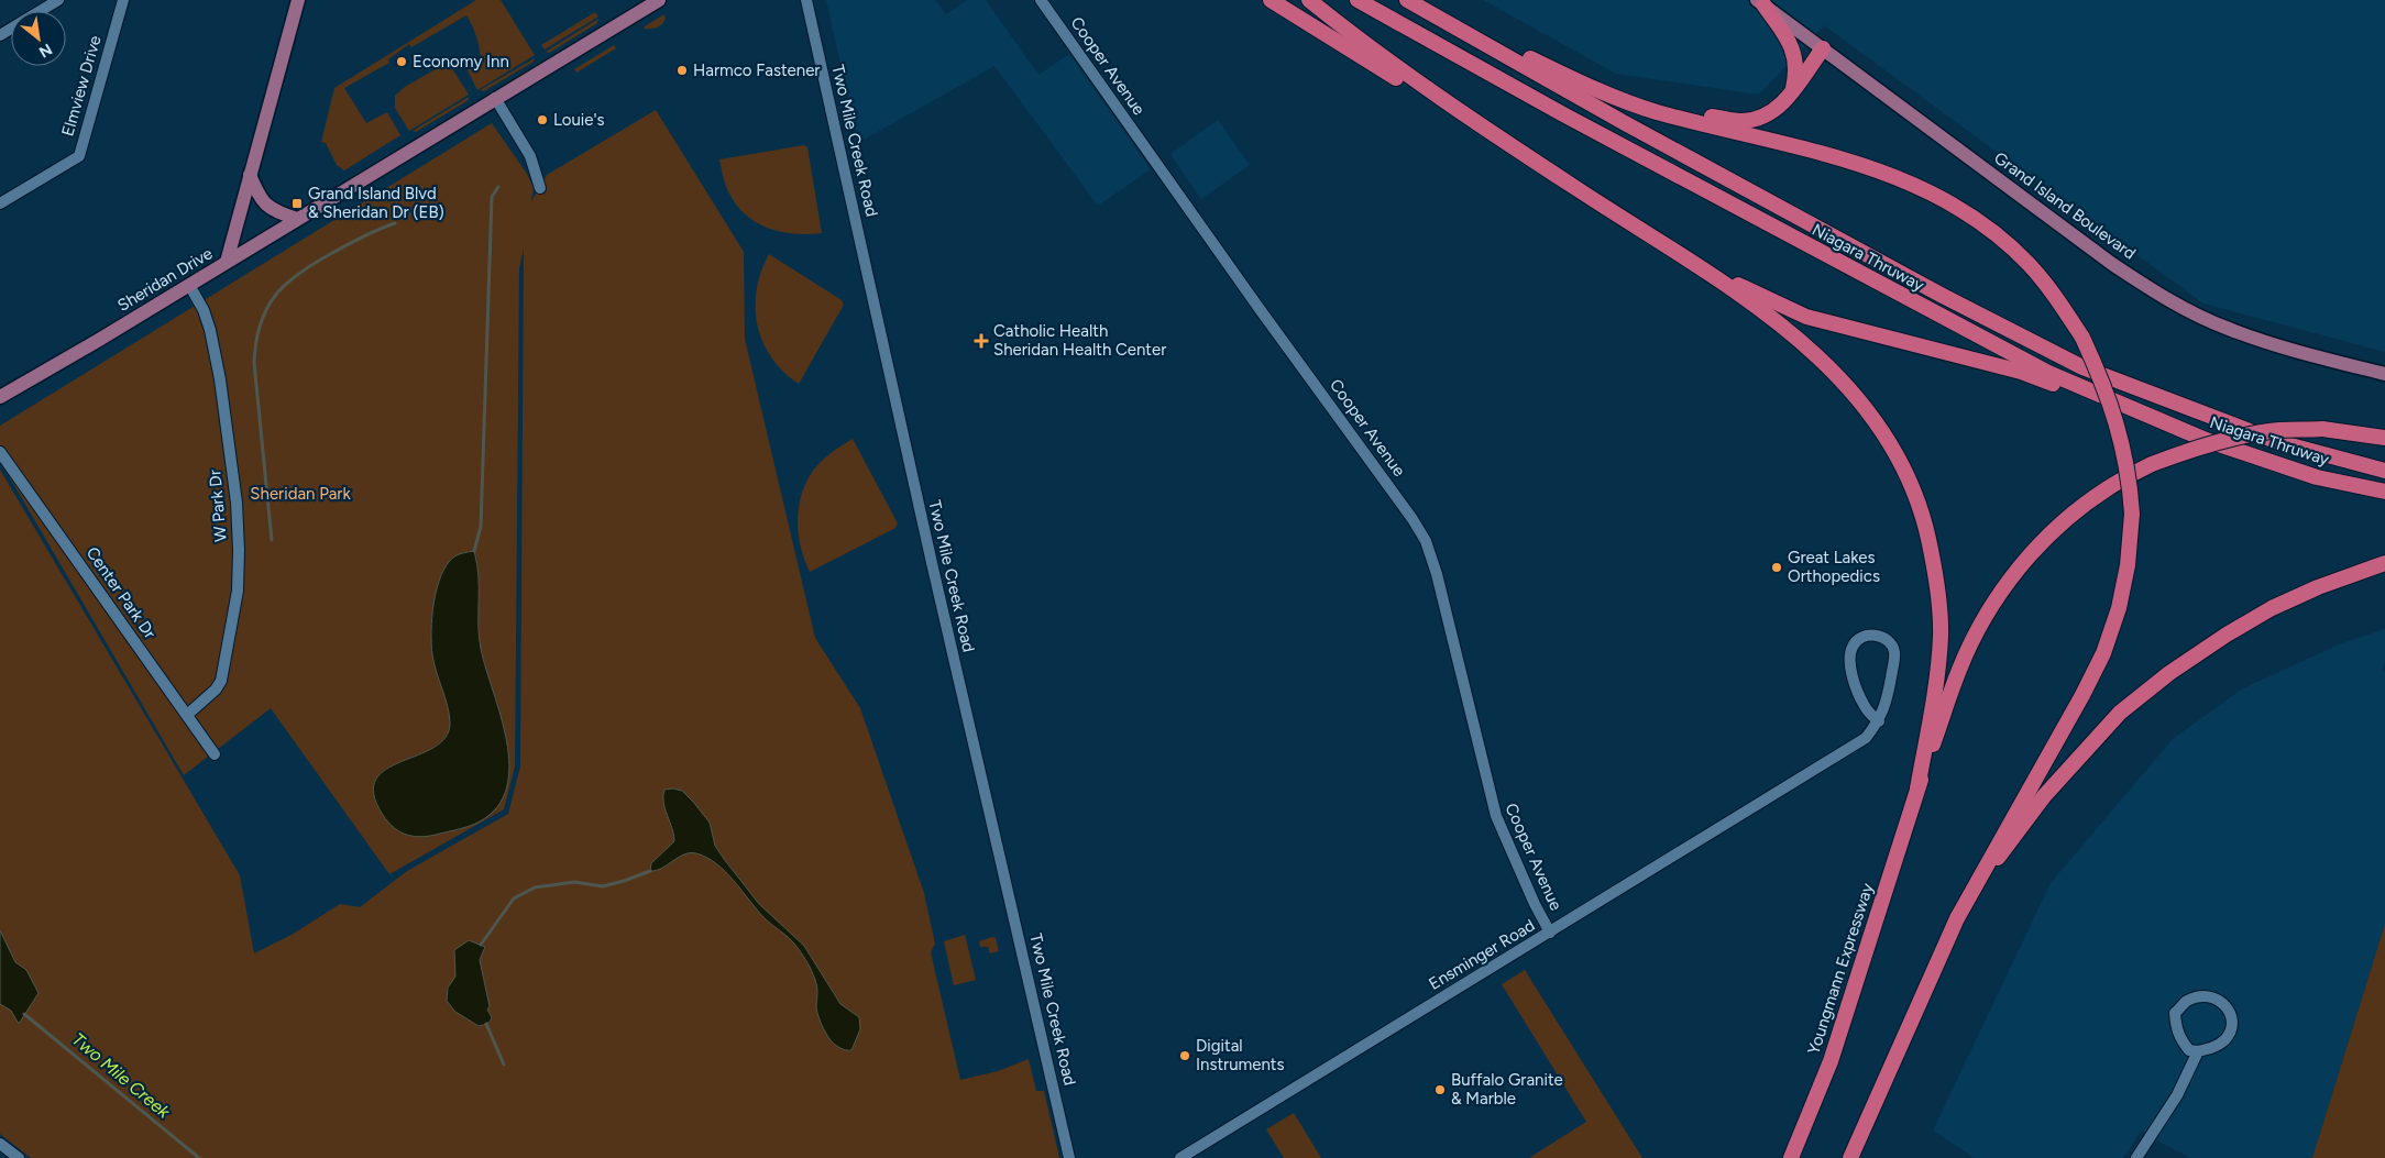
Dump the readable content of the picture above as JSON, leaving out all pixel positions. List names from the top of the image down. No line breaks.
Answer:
{"streets":{"highway":["Niagara Thruway","Youngmann Expressway"],"main road":["Grand Island Boulevard","Sheridan Drive"],"street":["Cooper Avenue","Elmview Drive","Two Mile Creek Road","W Park Dr","Center Park Dr","Ensminger Road"]},"crossings":[["Cooper Avenue","Ensminger Road"],["Sheridan Drive","W Park Dr"],["W Park Dr","Center Park Dr"]],"water":["Two Mile Creek"],"parks":["Sheridan Park"],"places":{"other":["Economy Inn","Harmco Fastener","Louie's","Great Lakes Orthopedics","Digital Instruments","Buffalo Granite & Marble"],"transit":["Grand Island Blvd & Sheridan Dr (EB)"],"health":["Catholic Health Sheridan Health Center"]},"north":"bottom right"}
